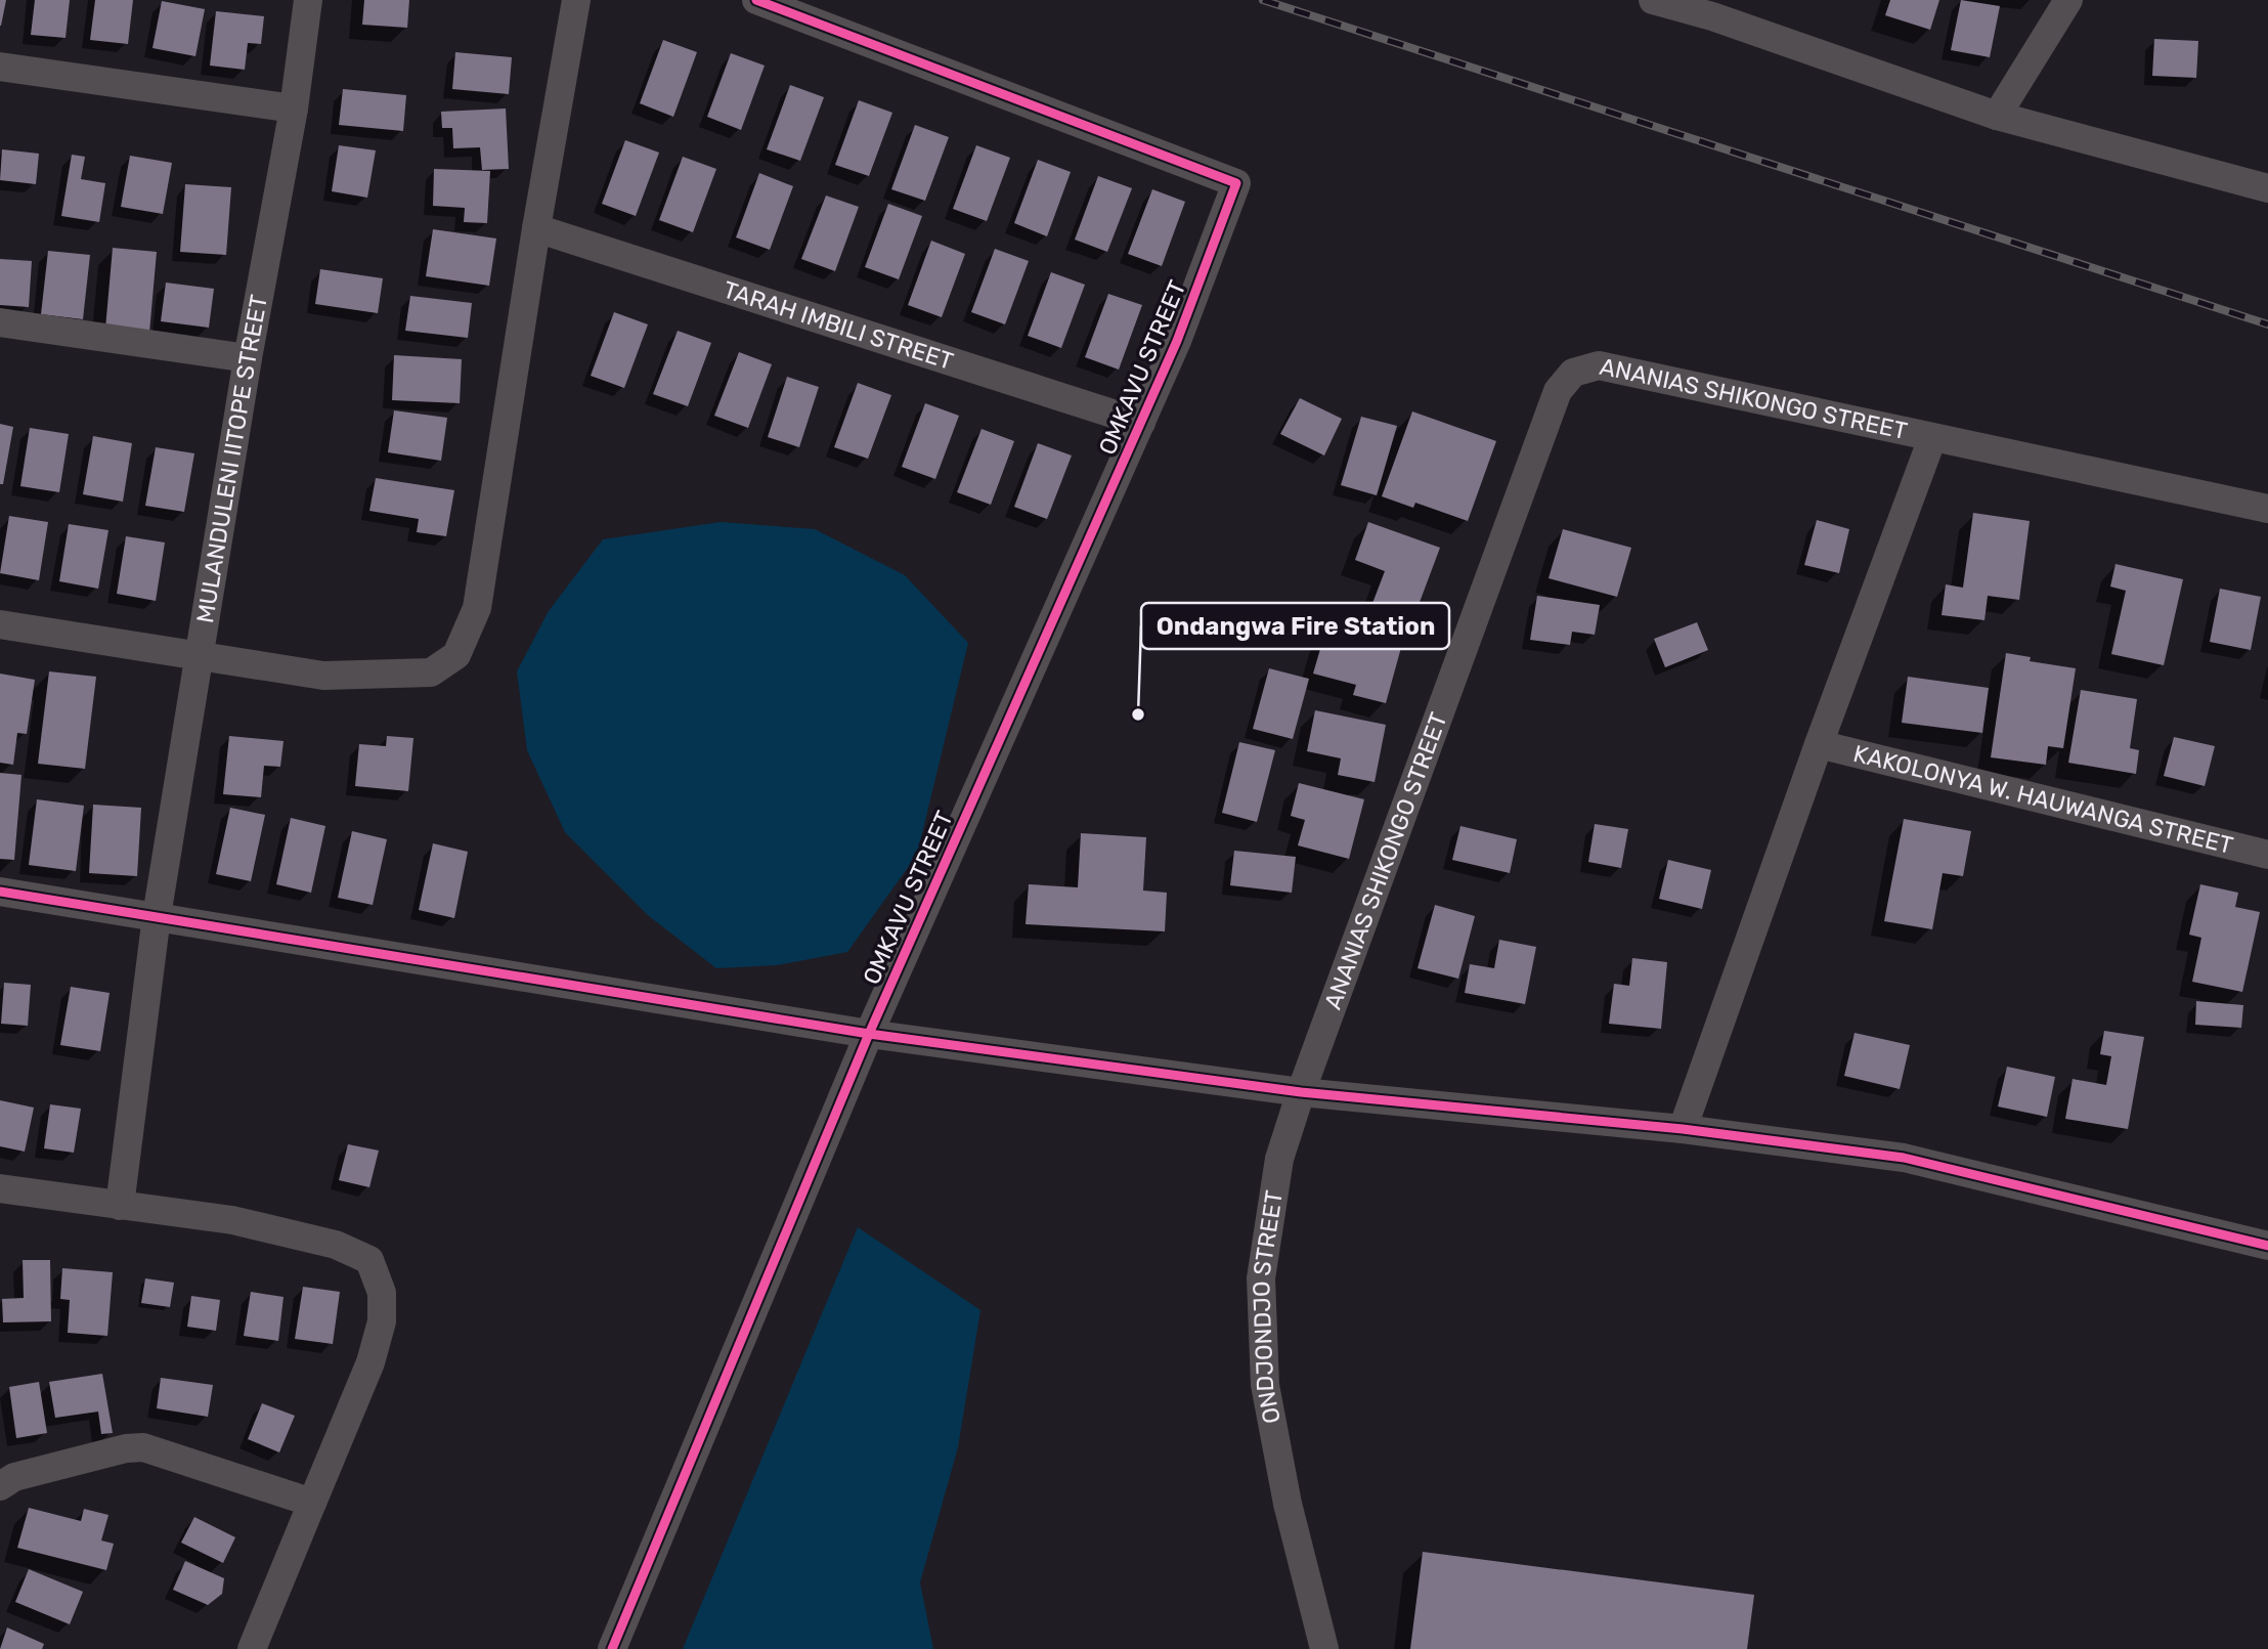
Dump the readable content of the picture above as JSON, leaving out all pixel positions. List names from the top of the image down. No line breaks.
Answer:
{"streets":{"street":["TARAH IMBILI STREET","OMKAVU STREET","ANANIAS SHIKONGO STREET","MULANDULENI IITOPE STREET","KAKOLONYA W. HAUWANGA STREET","ONDJONDJO STREET"]},"crossings":[["TARAH IMBILI STREET","OMKAVU STREET"],["ANANIAS SHIKONGO STREET","KAKOLONYA W. HAUWANGA STREET"],["ANANIAS SHIKONGO STREET","ONDJONDJO STREET"]],"places":["Ondangwa Fire Station"]}
